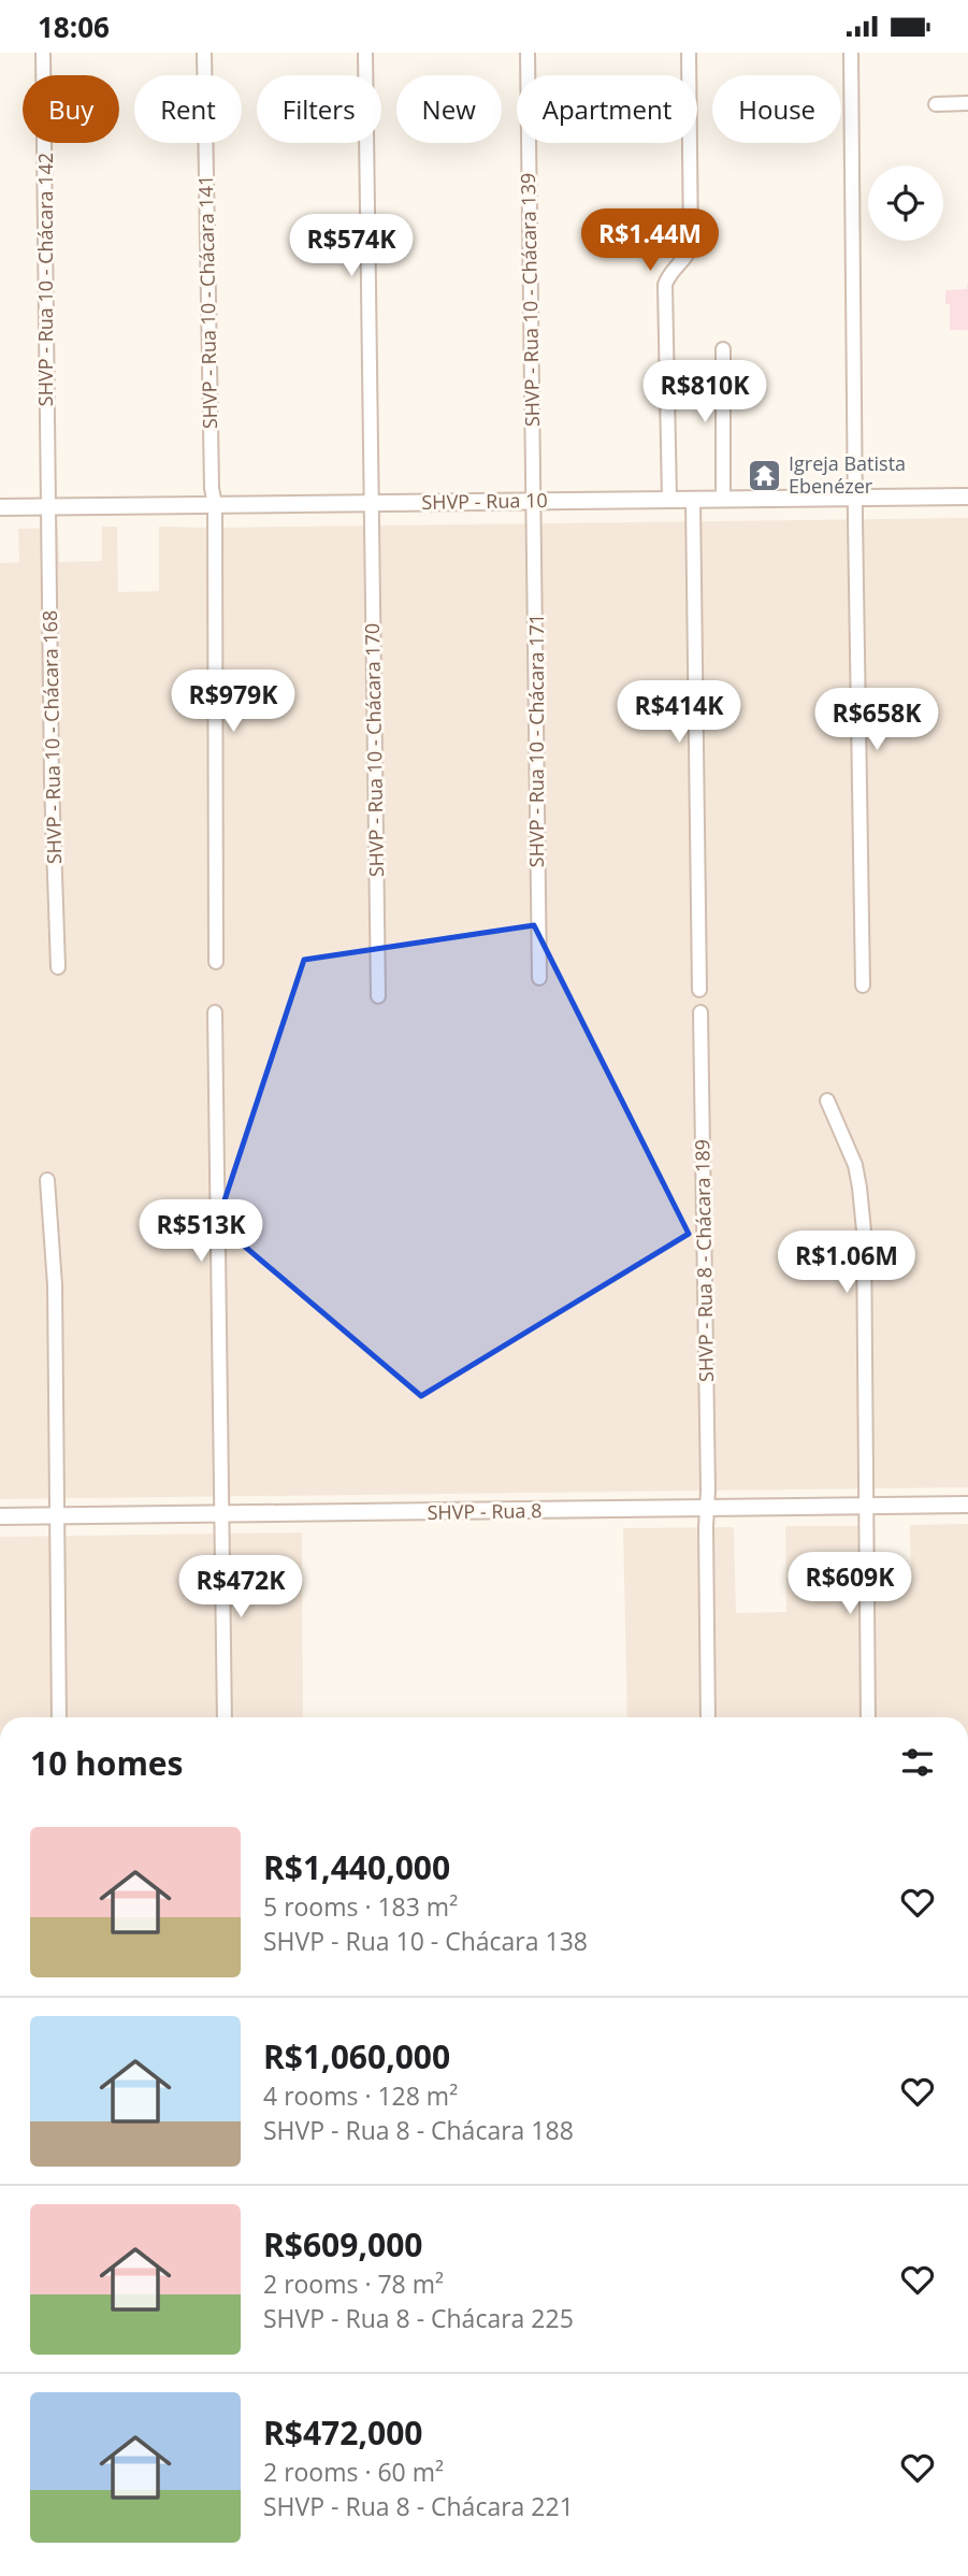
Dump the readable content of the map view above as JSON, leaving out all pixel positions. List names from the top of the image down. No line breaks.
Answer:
{"streets":{"street":["SHVP - Rua 10 - Chácara 142","SHVP - Rua 10 - Chácara 139","SHVP - Rua 10 - Chácara 141","SHVP - Rua 10","SHVP - Rua 10 - Chácara 168","SHVP - Rua 10 - Chácara 171","SHVP - Rua 10 - Chácara 170","SHVP - Rua 8 - Chácara 189","SHVP - Rua 8"]},"crossings":[["SHVP - Rua 10 - Chácara 142","SHVP - Rua 10"],["SHVP - Rua 10 - Chácara 142","SHVP - Rua 10 - Chácara 168"],["SHVP - Rua 10 - Chácara 139","SHVP - Rua 10"],["SHVP - Rua 10 - Chácara 139","SHVP - Rua 10 - Chácara 171"],["SHVP - Rua 10 - Chácara 141","SHVP - Rua 10"],["SHVP - Rua 10","SHVP - Rua 10 - Chácara 168"],["SHVP - Rua 10","SHVP - Rua 10 - Chácara 171"],["SHVP - Rua 10","SHVP - Rua 10 - Chácara 170"],["SHVP - Rua 8 - Chácara 189","SHVP - Rua 8"]],"places":{"temple":["Igreja Batista Ebenézer"]},"page":{"status":"18:06","chip":["Buy","Rent","Filters","New","Apartment","House"],"price":["R$1.44M","R$574K","R$810K","R$979K","R$414K","R$658K","R$513K","R$1.06M","R$609K","R$472K"],"heading":"10 homes","list":[{"name":"R$1,440,000","note":"5 rooms · 183 m² · SHVP - Rua 10 - Chácara 138"},{"name":"R$1,060,000","note":"4 rooms · 128 m² · SHVP - Rua 8 - Chácara 188"},{"name":"R$609,000","note":"2 rooms · 78 m² · SHVP - Rua 8 - Chácara 225"},{"name":"R$472,000","note":"2 rooms · 60 m² · SHVP - Rua 8 - Chácara 221"}]}}
